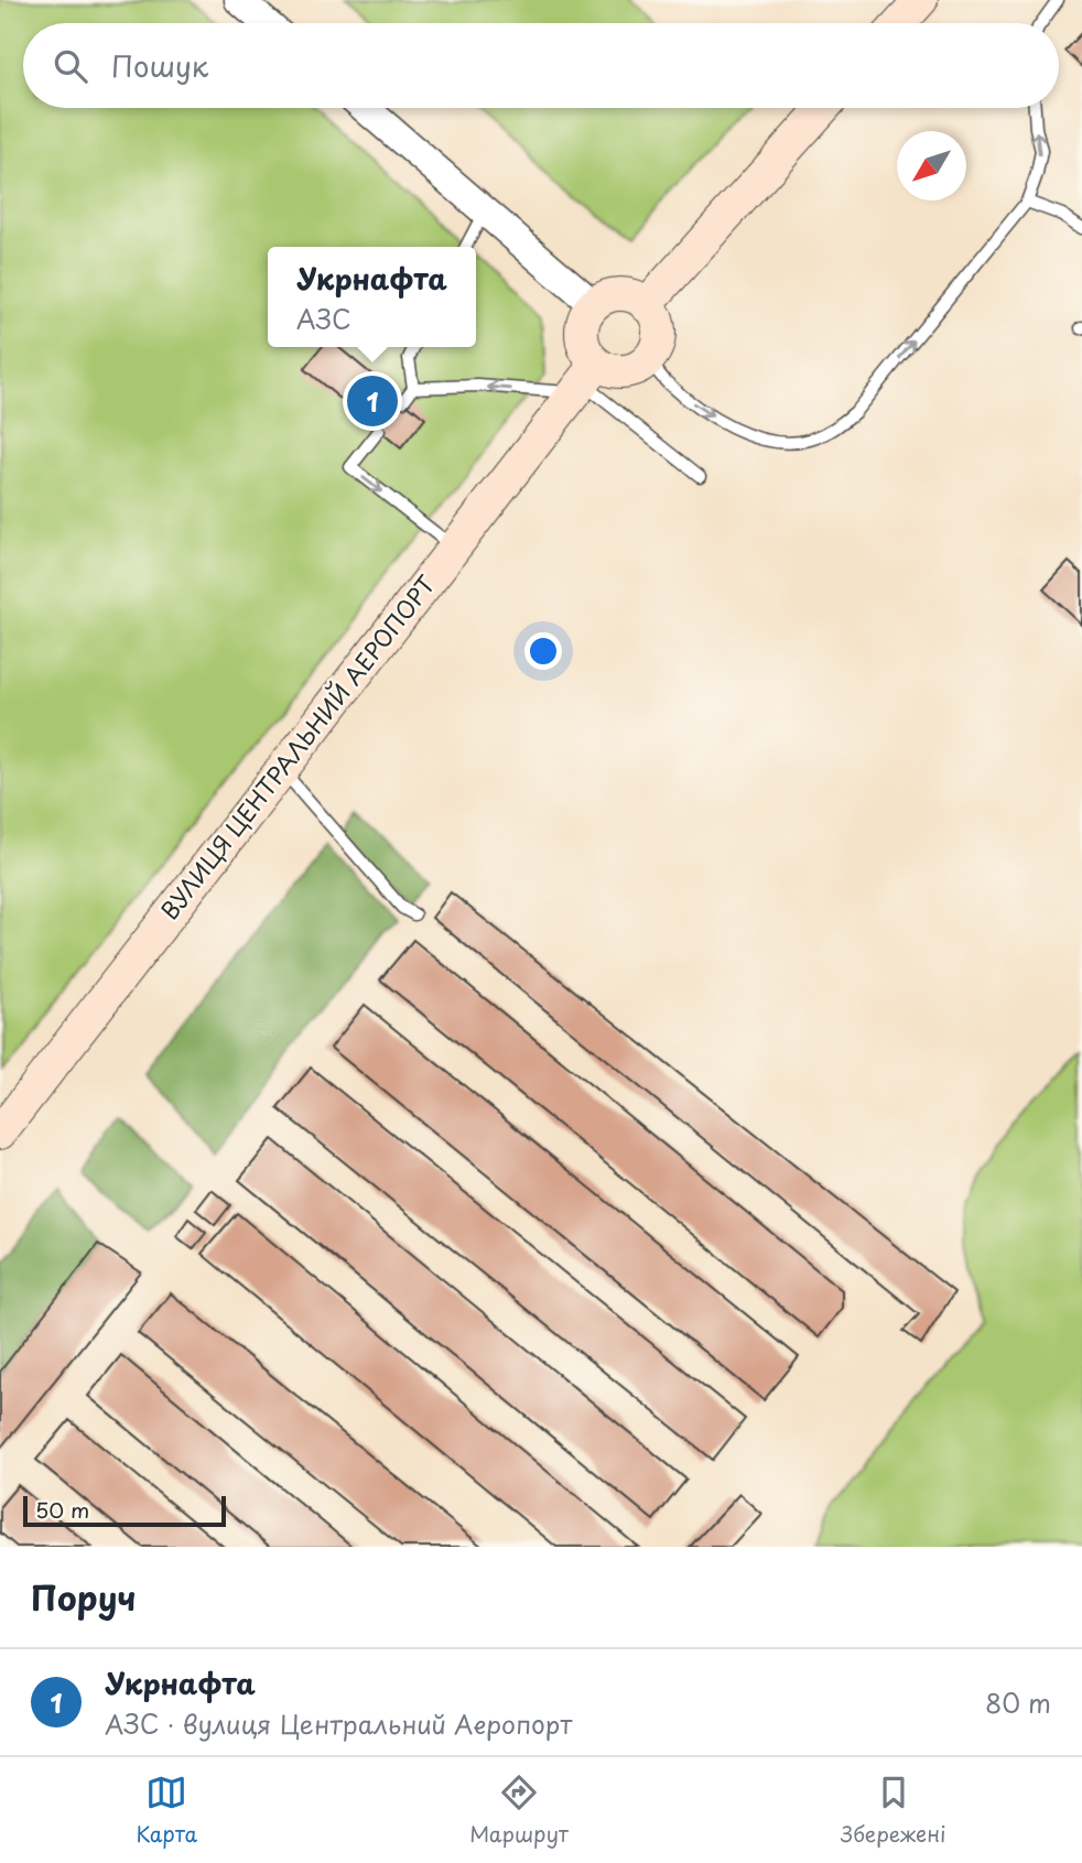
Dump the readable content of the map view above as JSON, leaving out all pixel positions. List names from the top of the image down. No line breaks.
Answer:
{"streets":{"main road":["ВУЛИЦЯ ЦЕНТРАЛЬНИЙ АЕРОПОРТ"]},"scale_bar":"50 m","north":"bottom left","page":{"search":"Пошук","popup":["Укрнафта","АЗС"],"pins":"1","scale":"50 m","heading":"Поруч","list":[{"mark":"1","name":"Укрнафта","note":"АЗС · вулиця Центральний Аеропорт","value":"80 m"}],"nav":["Карта","Маршрут","Збережені"]}}
